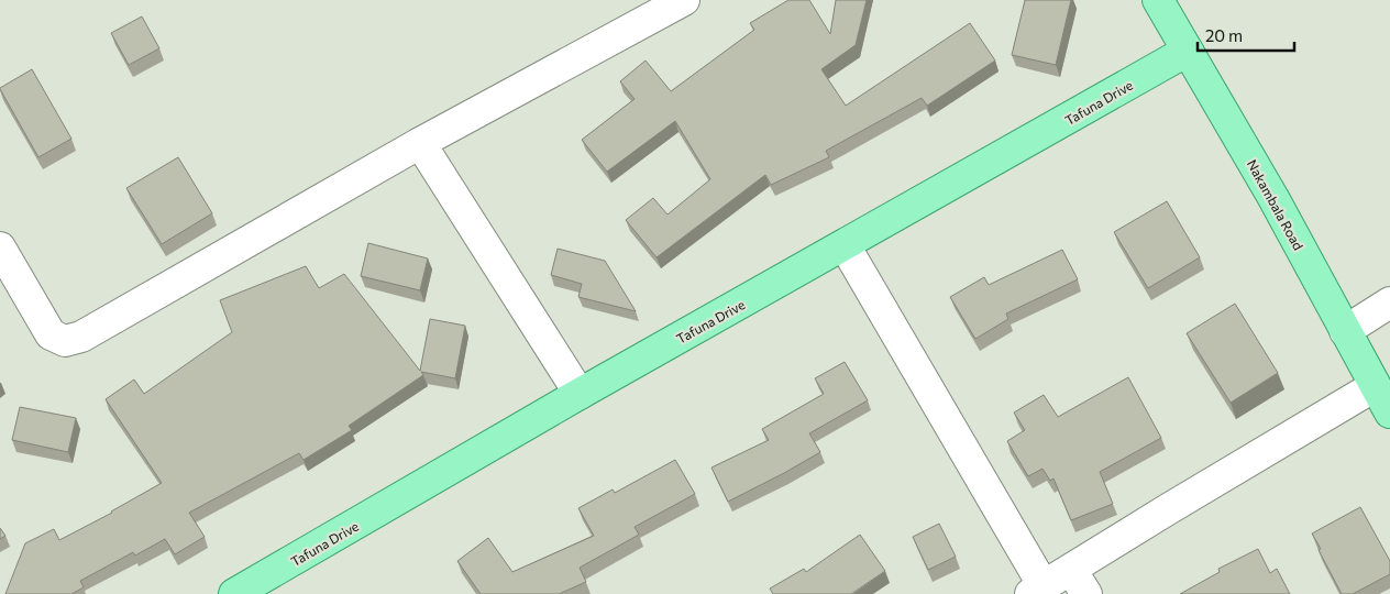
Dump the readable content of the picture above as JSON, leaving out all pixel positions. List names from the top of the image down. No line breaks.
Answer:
{"streets":{"main road":["Tafuna Drive","Nakambala Road"]},"crossings":[["Tafuna Drive","Nakambala Road"]],"scale_bar":"20 m"}
